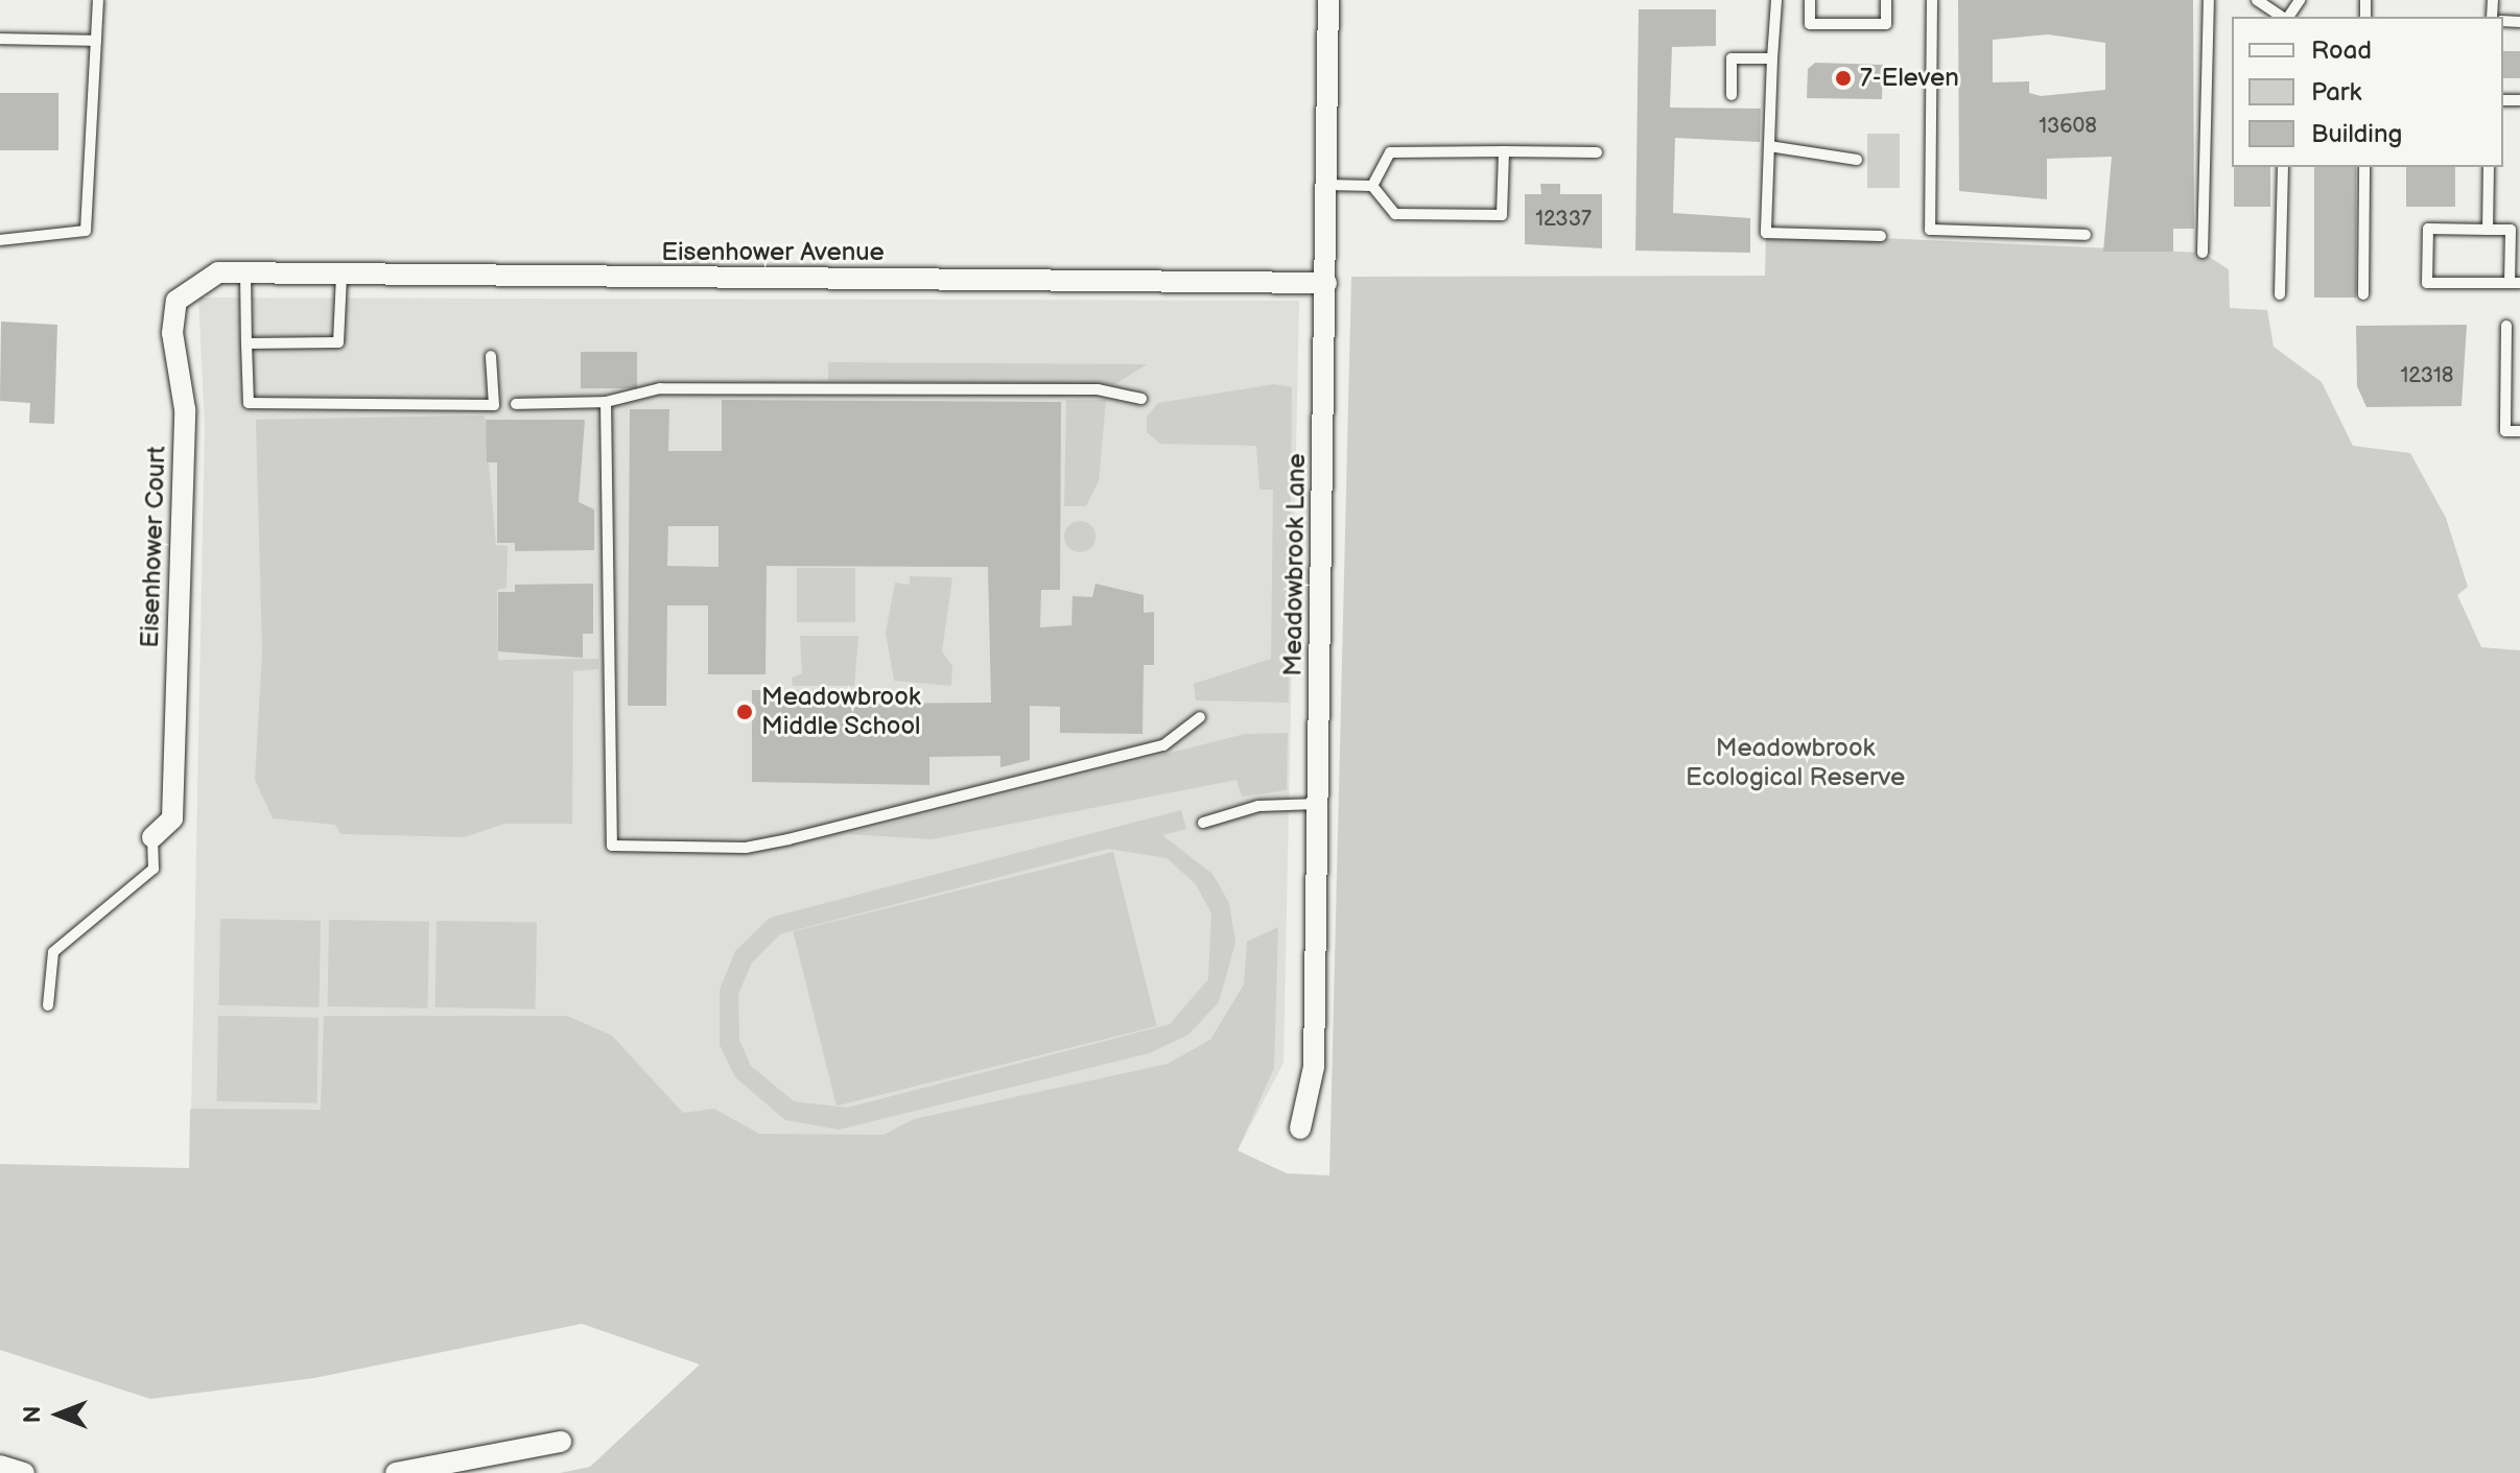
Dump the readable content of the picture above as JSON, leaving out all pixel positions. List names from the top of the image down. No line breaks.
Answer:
{"streets":{"street":["Eisenhower Avenue","Eisenhower Court","Meadowbrook Lane"]},"crossings":[["Eisenhower Avenue","Eisenhower Court"],["Eisenhower Avenue","Meadowbrook Lane"]],"parks":["Meadowbrook Ecological Reserve"],"places":["7-Eleven","Meadowbrook Middle School"],"house_numbers":["13608","12337","12318"],"legend":["Road","Park","Building"],"north":"left"}
